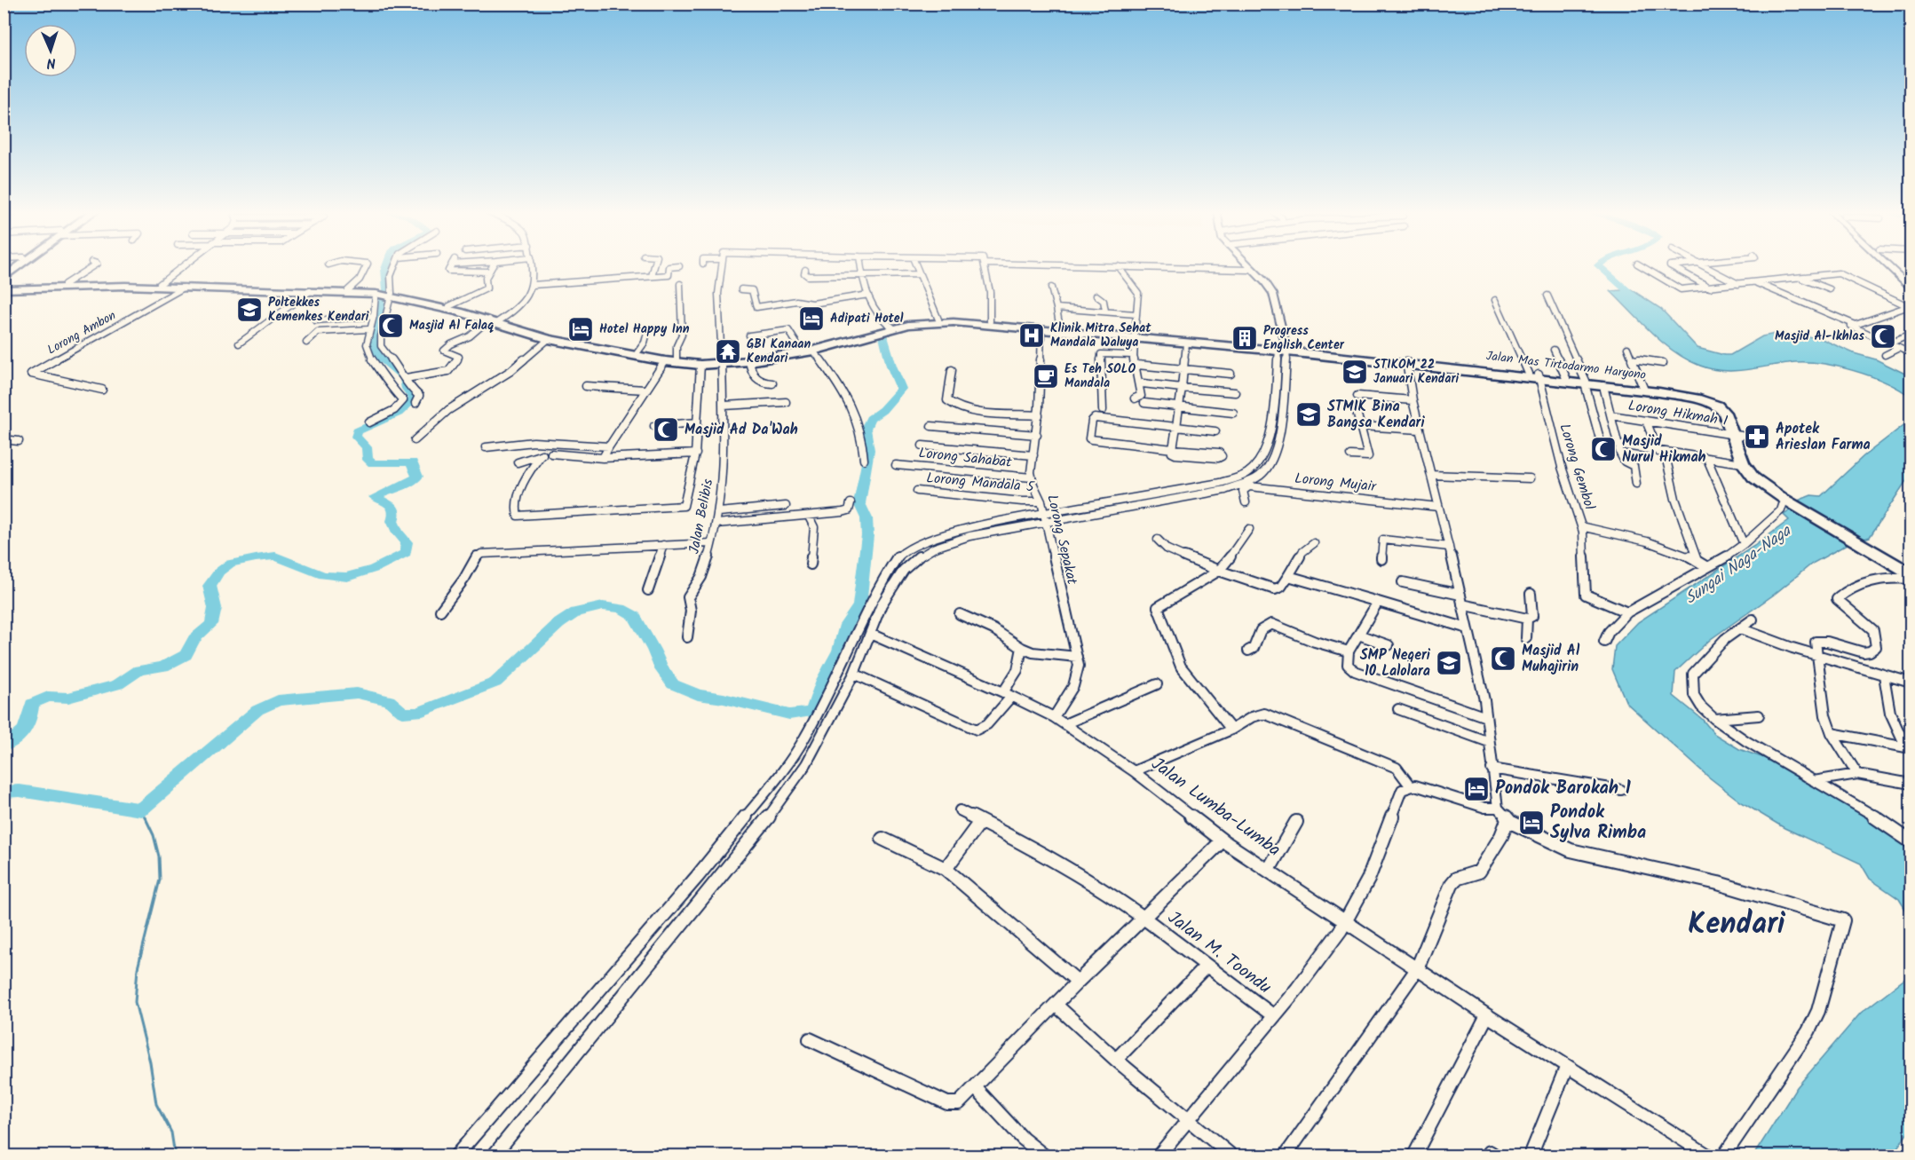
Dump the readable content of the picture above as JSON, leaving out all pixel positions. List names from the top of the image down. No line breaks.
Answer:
{"streets":{"highway":["Jalan Mas Tirtodarmo Haryono"],"street":["Lorong Ambon","Lorong Hikmah I","Lorong Sahabat","Lorong Gembol","Lorong Mandala 5","Lorong Mujair","Jalan Belibis","Lorong Sepakat","Jalan Lumba-Lumba","Jalan M. Toondu"]},"crossings":[["Jalan Mas Tirtodarmo Haryono","Lorong Hikmah I"],["Jalan Mas Tirtodarmo Haryono","Lorong Gembol"],["Lorong Sahabat","Lorong Sepakat"],["Lorong Mandala 5","Lorong Sepakat"]],"districts":["Kendari"],"water":["Sungai Naga-Naga"],"places":{"school or university":["Poltekkes Kemenkes Kendari","STIKOM 22 Januari Kendari","STMIK Bina Bangsa Kendari","SMP Negeri 10 Lalolara"],"hotel":["Adipati Hotel","Hotel Happy Inn","Pondok Barokah 1","Pondok Sylva Rimba"],"mosque":["Masjid Al Falaq","Masjid Al-Ikhlas","Masjid Ad Da'Wah","Masjid Nurul Hikmah","Masjid Al Muhajirin"],"hospital":["Klinik Mitra Sehat Mandala Waluya"],"building":["Progress English Center"],"temple":["GBI Kanaan Kendari"],"cafe":["Es Teh SOLO Mandala"],"pharmacy":["Apotek Arieslan Farma"]},"north":"bottom"}
